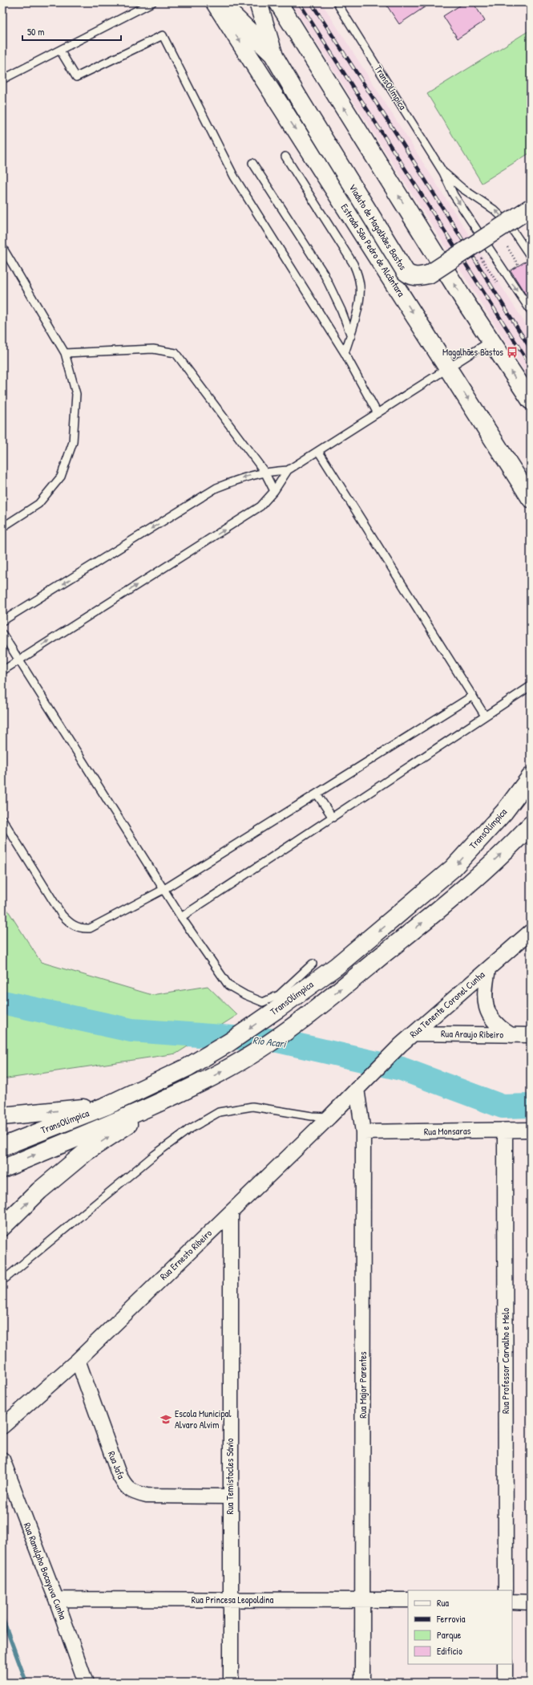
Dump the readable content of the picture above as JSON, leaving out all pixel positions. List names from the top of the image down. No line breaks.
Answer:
{"streets":{"main road":["TransOlímpica","Viaduto de Magalhães Bastos","Estrada São Pedro de Alcântara"],"street":["Rua Tenente Coronel Cunha","Rua Araujo Ribeiro","Rua Monsaras","Rua Ernesto Ribeiro","Rua Professor Carvalho e Melo","Rua Major Parentes","Rua Jafa","Rua Temistocles Sávio","Rua Ranulpho Bocayuva Cunha","Rua Princesa Leopoldina"]},"crossings":[["Rua Tenente Coronel Cunha","Rua Araujo Ribeiro"],["Rua Tenente Coronel Cunha","Rua Ernesto Ribeiro"],["Rua Tenente Coronel Cunha","Rua Major Parentes"],["Rua Monsaras","Rua Professor Carvalho e Melo"],["Rua Monsaras","Rua Major Parentes"],["Rua Ernesto Ribeiro","Rua Major Parentes"],["Rua Ernesto Ribeiro","Rua Jafa"],["Rua Ernesto Ribeiro","Rua Temistocles Sávio"],["Rua Major Parentes","Rua Princesa Leopoldina"],["Rua Jafa","Rua Temistocles Sávio"],["Rua Temistocles Sávio","Rua Princesa Leopoldina"],["Rua Ranulpho Bocayuva Cunha","Rua Princesa Leopoldina"]],"water":["Rio Acari"],"places":{"bus stop":["Magalhães Bastos"],"school or university":["Escola Municipal Alvaro Alvim"]},"legend":["Rua","Ferrovia","Parque","Edifício"],"scale_bar":"50 m"}
